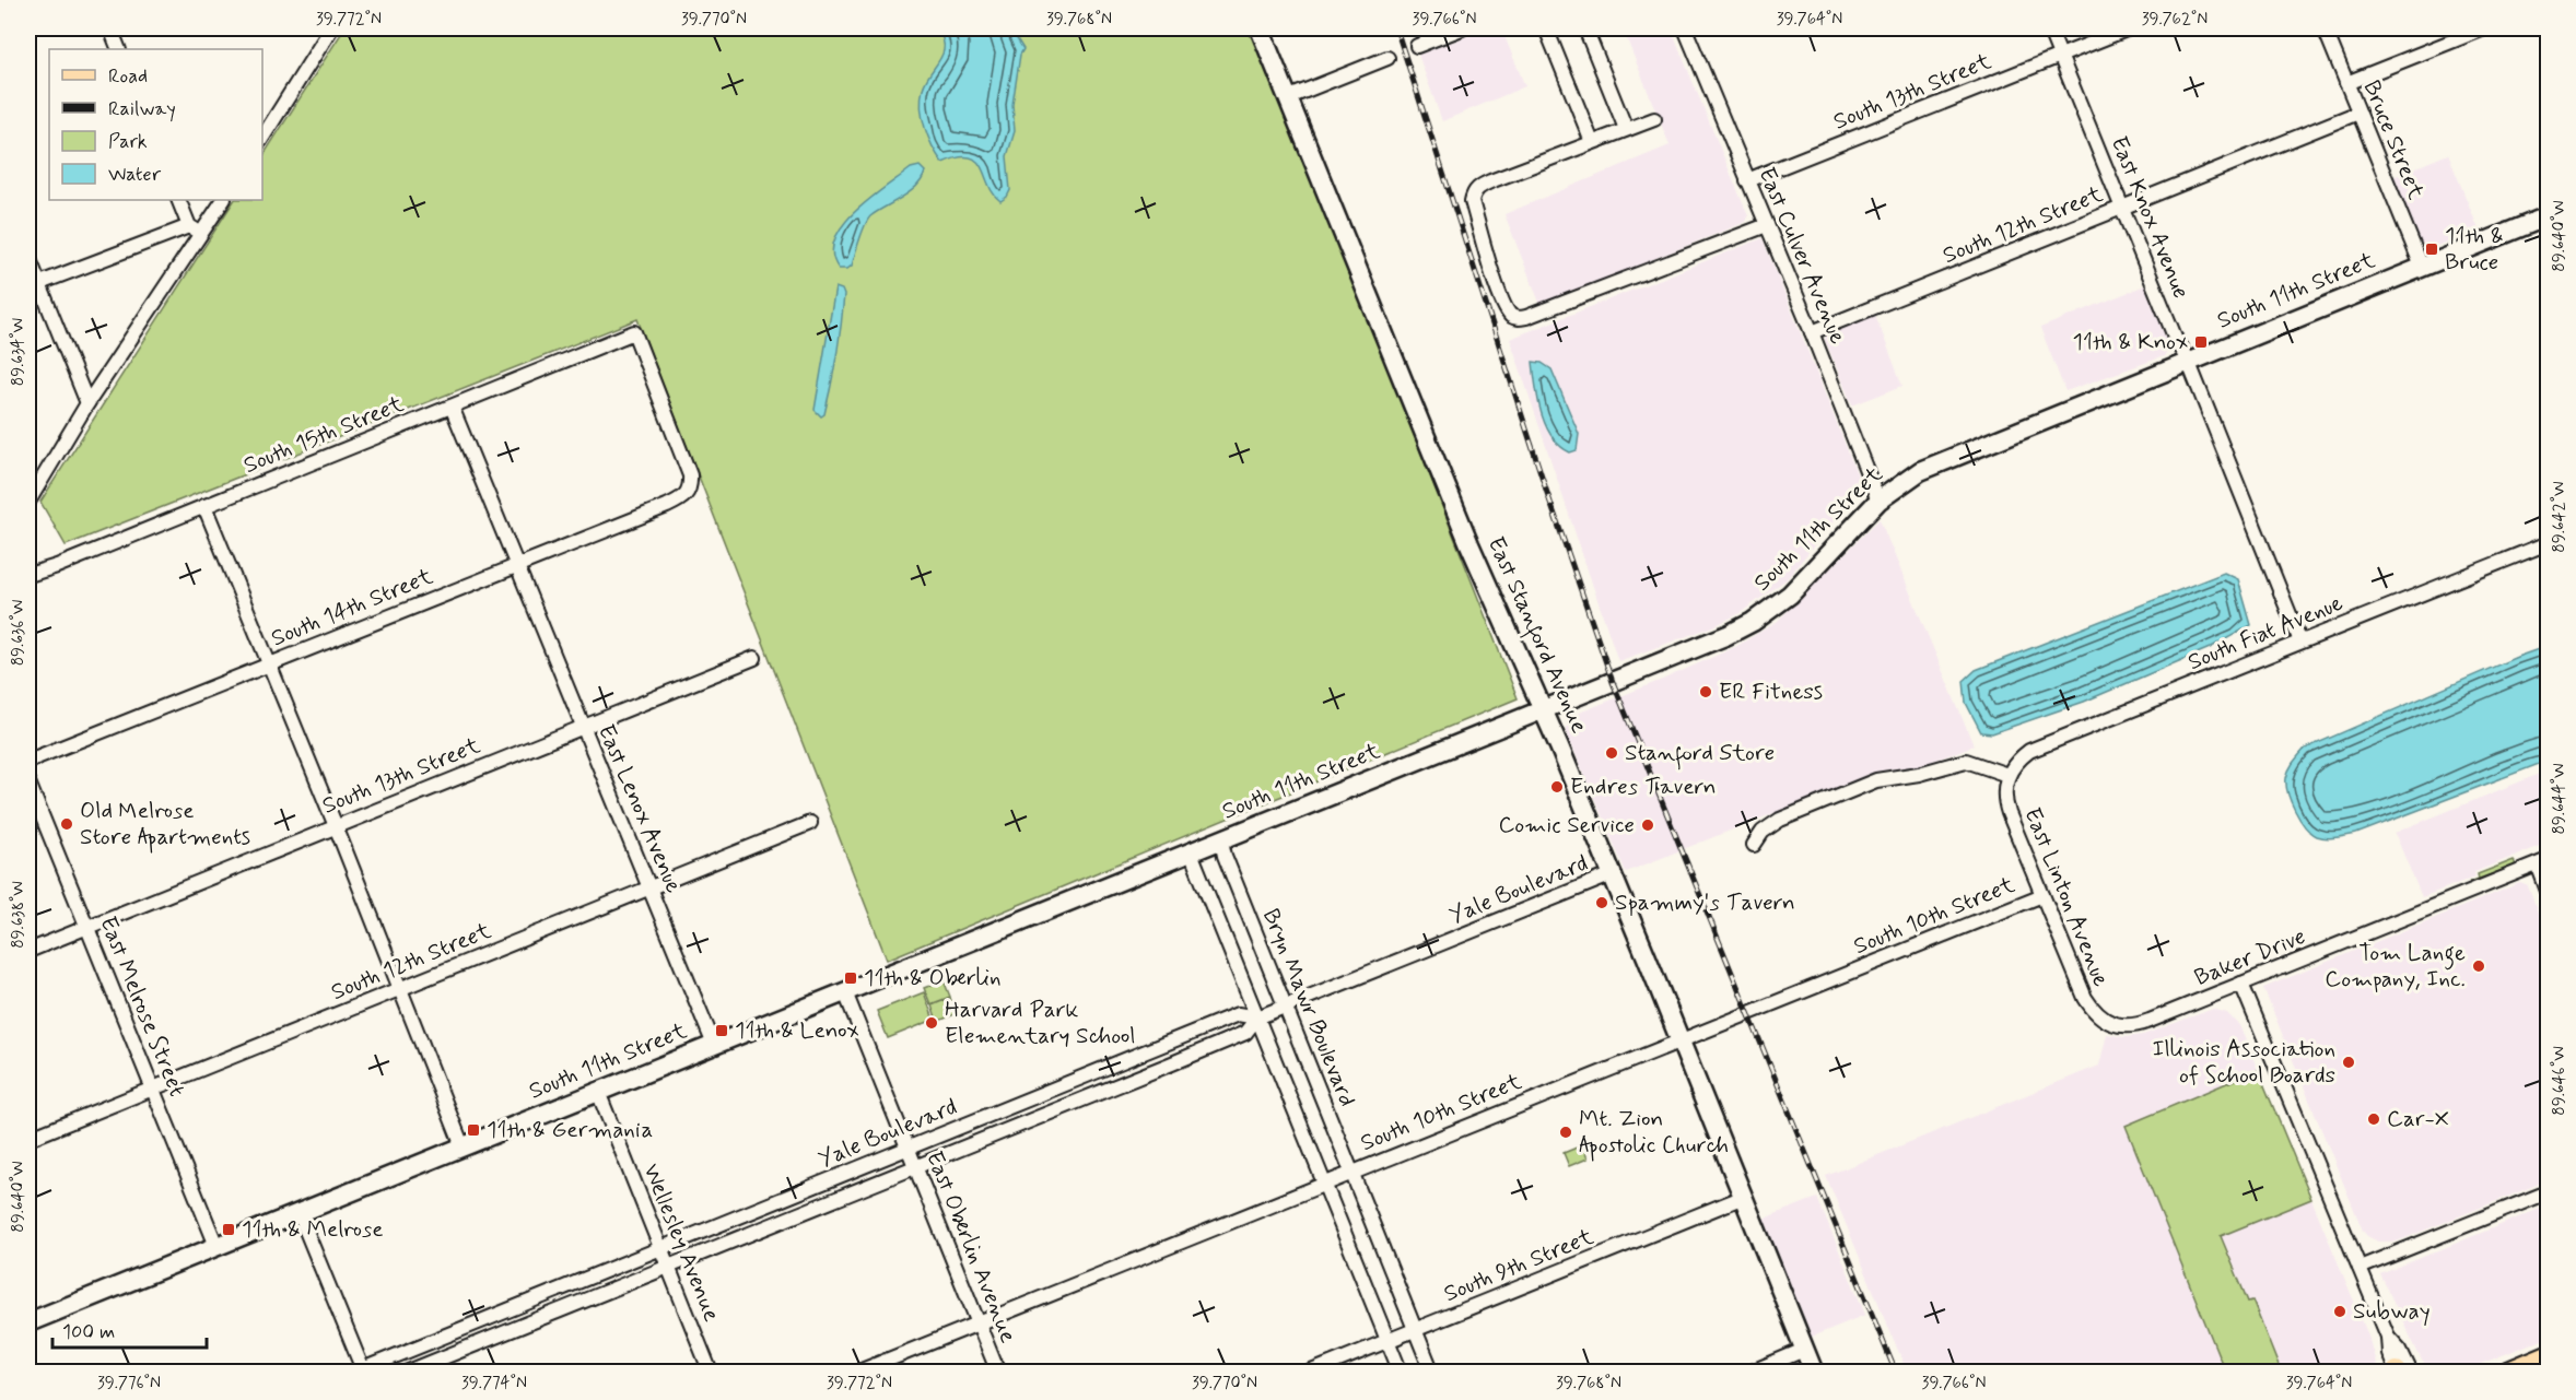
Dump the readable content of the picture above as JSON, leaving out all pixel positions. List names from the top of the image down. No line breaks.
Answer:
{"streets":{"street":["South 13th Street","Bruce Street","East Knox Avenue","South 12th Street","East Culver Avenue","South 11th Street","South 15th Street","South 14th Street","South Fiat Avenue","East Stanford Avenue","East Lenox Avenue","Yale Boulevard","East Linton Avenue","South 10th Street","Baker Drive","East Melrose Street","Bryn Mawr Boulevard","Wellesley Avenue","East Oberlin Avenue","South 9th Street"]},"crossings":[["South 13th Street","East Knox Avenue"],["South 13th Street","East Culver Avenue"],["South 13th Street","East Lenox Avenue"],["South 13th Street","East Melrose Street"],["Bruce Street","South 12th Street"],["Bruce Street","South 11th Street"],["East Knox Avenue","South 12th Street"],["East Knox Avenue","South 11th Street"],["East Knox Avenue","South Fiat Avenue"],["South 12th Street","East Culver Avenue"],["South 12th Street","East Lenox Avenue"],["South 12th Street","East Melrose Street"],["East Culver Avenue","South 11th Street"],["South 11th Street","East Stanford Avenue"],["South 11th Street","East Lenox Avenue"],["South 11th Street","East Melrose Street"],["South 11th Street","Bryn Mawr Boulevard"],["South 11th Street","Wellesley Avenue"],["South 11th Street","East Oberlin Avenue"],["South 15th Street","South 14th Street"],["South 15th Street","East Lenox Avenue"],["South 14th Street","East Lenox Avenue"],["South Fiat Avenue","East Linton Avenue"],["East Stanford Avenue","Yale Boulevard"],["East Stanford Avenue","South 10th Street"],["East Stanford Avenue","South 9th Street"],["Yale Boulevard","Bryn Mawr Boulevard"],["Yale Boulevard","Wellesley Avenue"],["Yale Boulevard","East Oberlin Avenue"],["East Linton Avenue","South 10th Street"],["East Linton Avenue","Baker Drive"],["South 10th Street","Bryn Mawr Boulevard"],["South 10th Street","East Oberlin Avenue"],["Bryn Mawr Boulevard","South 9th Street"]],"places":{"transit":["11th & Bruce","11th & Knox","11th & Oberlin","11th & Lenox","11th & Germania","11th & Melrose"],"other":["ER Fitness","Stanford Store","Endres Tavern","Old Melrose Store Apartments","Comic Service","Spammy's Tavern","Tom Lange Company, Inc.","Harvard Park Elementary School","Illinois Association of School Boards","Car-X","Mt. Zion Apostolic Church","Subway"]},"legend":["Road","Railway","Park","Water"],"scale_bar":"100 m","coordinates":["39.772°N","39.770°N","39.768°N","39.766°N","39.764°N","39.762°N","89.640°W","89.634°W","89.642°W","89.636°W","89.644°W","89.638°W","89.646°W","39.776°N","39.774°N"]}
